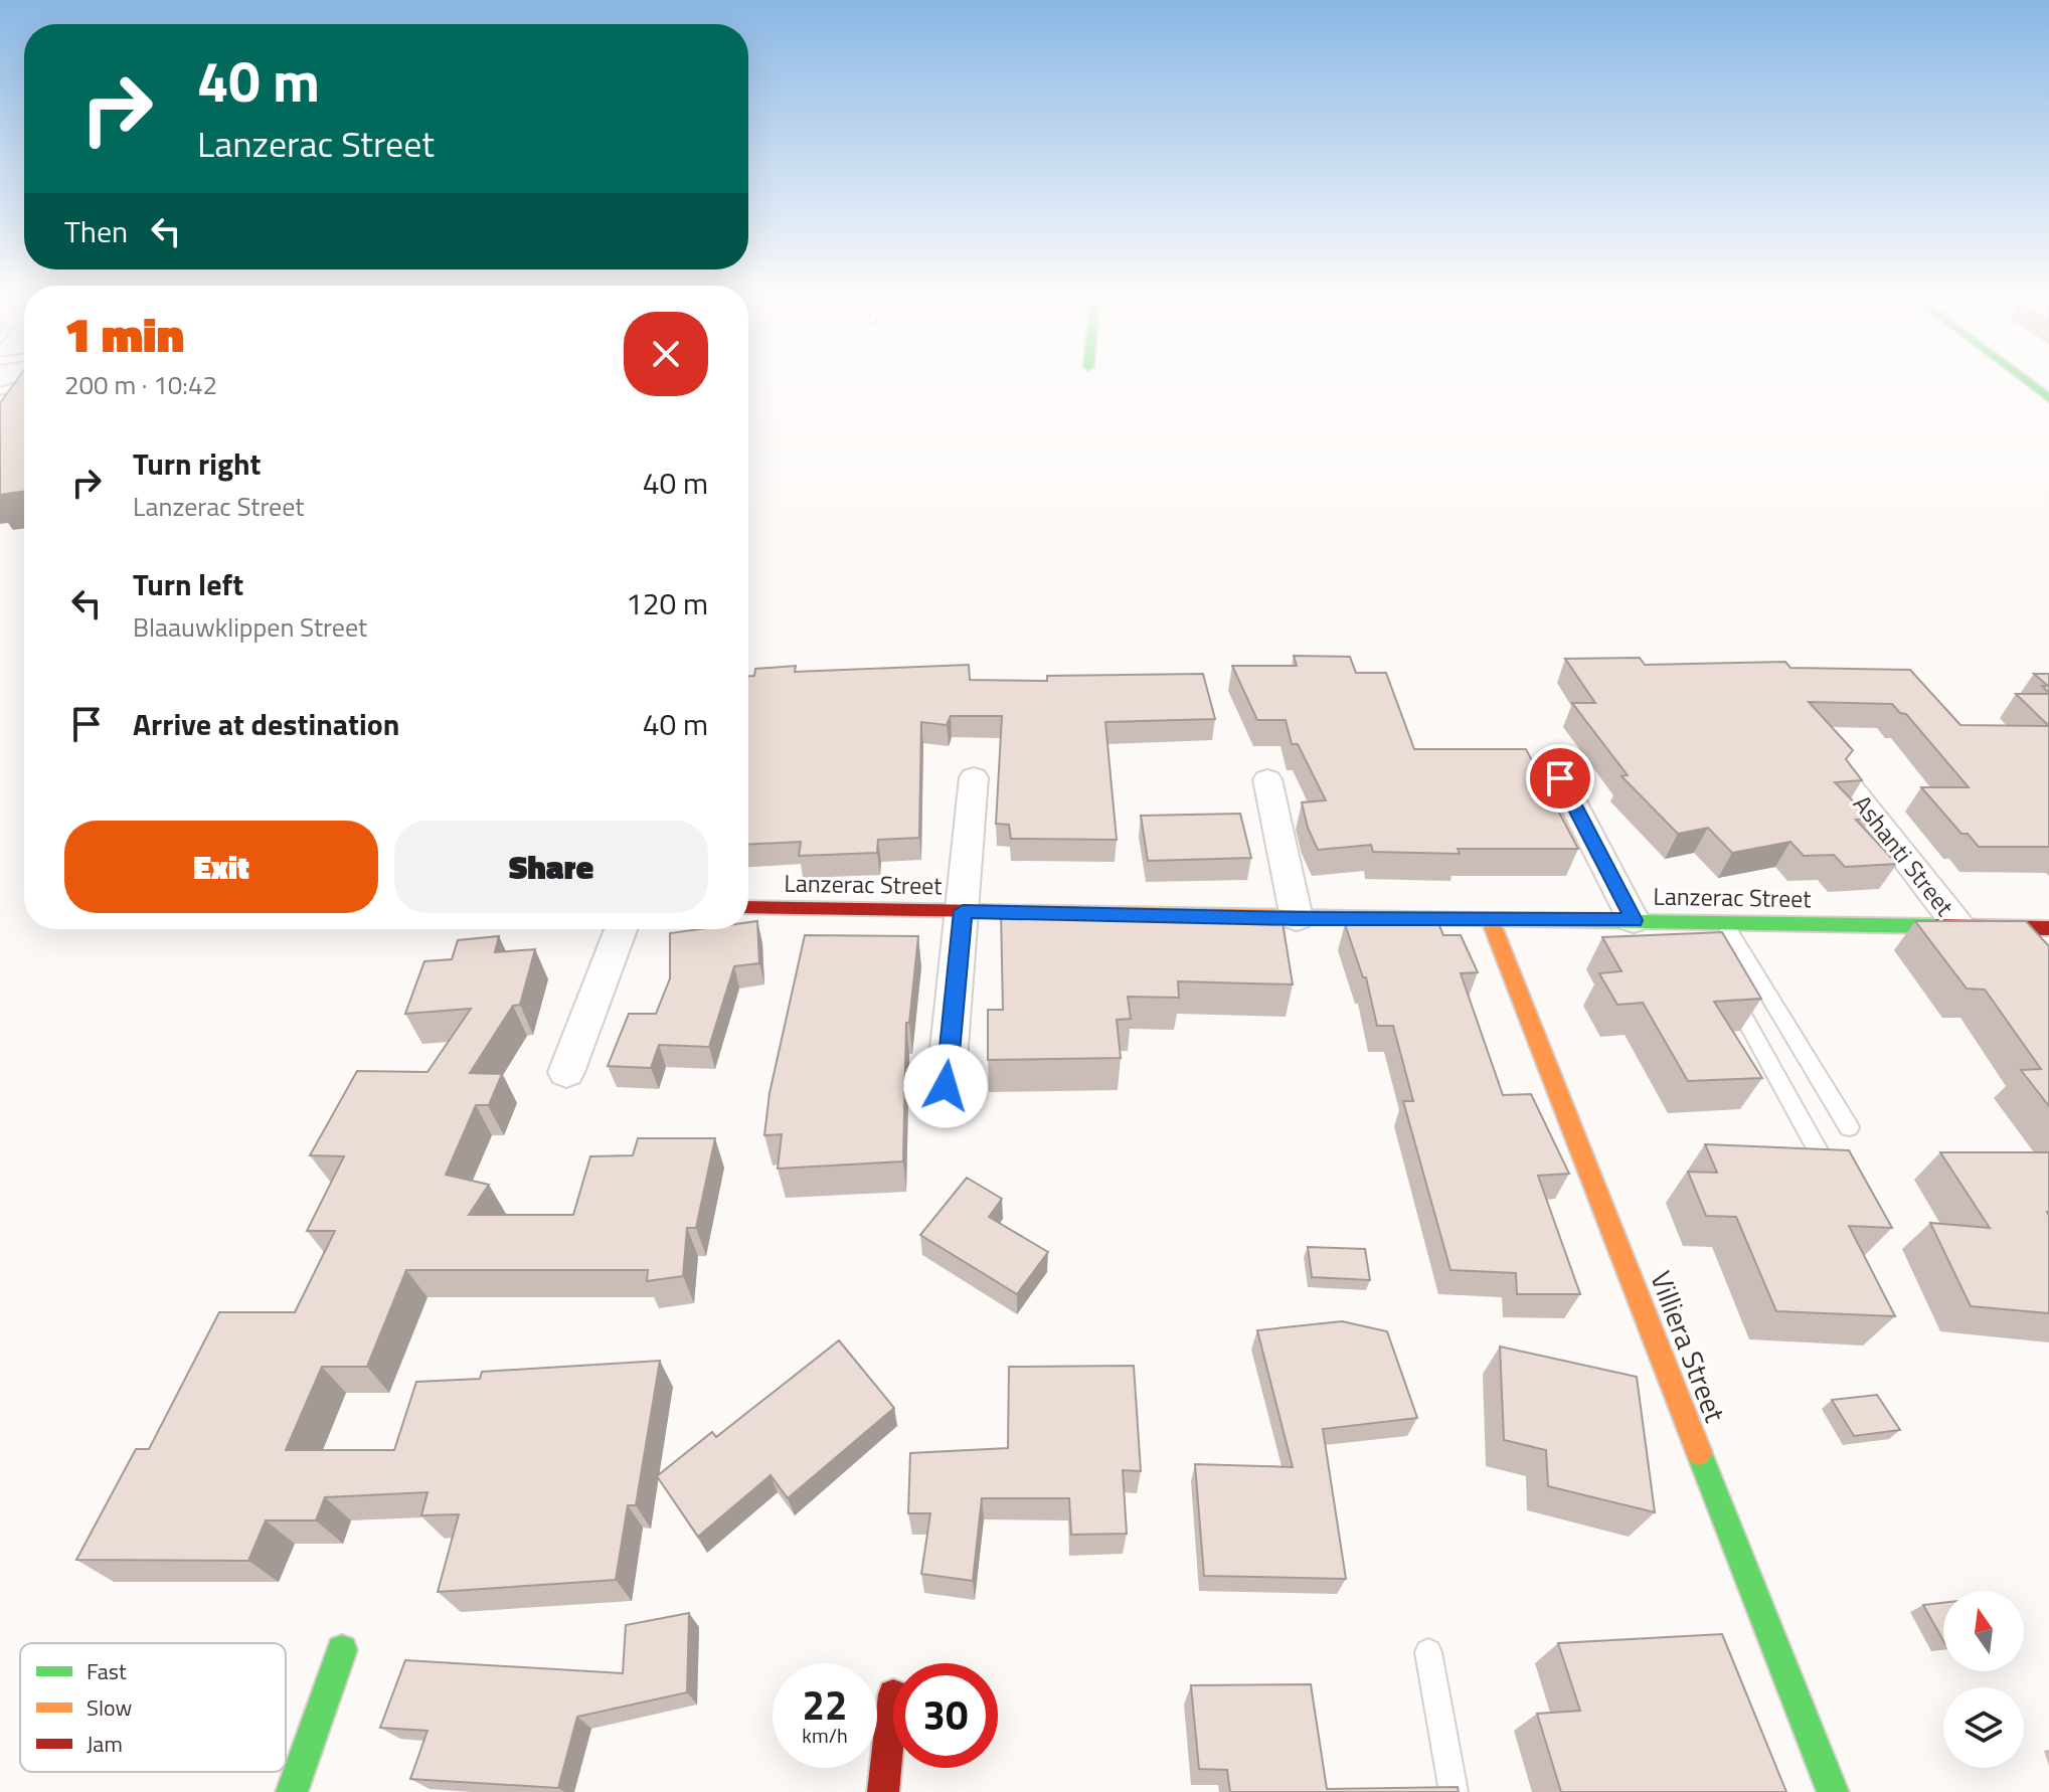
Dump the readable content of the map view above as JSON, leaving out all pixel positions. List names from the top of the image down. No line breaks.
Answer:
{"streets":{"street":["Ashanti Street","Lanzerac Street","Villiera Street"]},"crossings":[["Ashanti Street","Lanzerac Street"],["Lanzerac Street","Villiera Street"]],"legend":["Fast","Slow","Jam"],"north":"top","page":{"turn":["40 m","Lanzerac Street"],"then":"Then","heading":["1 min","200 m · 10:42"],"list":[{"name":"Turn right","note":"Lanzerac Street","value":"40 m"},{"name":"Turn left","note":"Blaauwklippen Street","value":"120 m"},{"name":"Arrive at destination","value":"40 m"}],"buttons":["Exit","Share"],"speed":"22 km/h","limit":"30"}}
